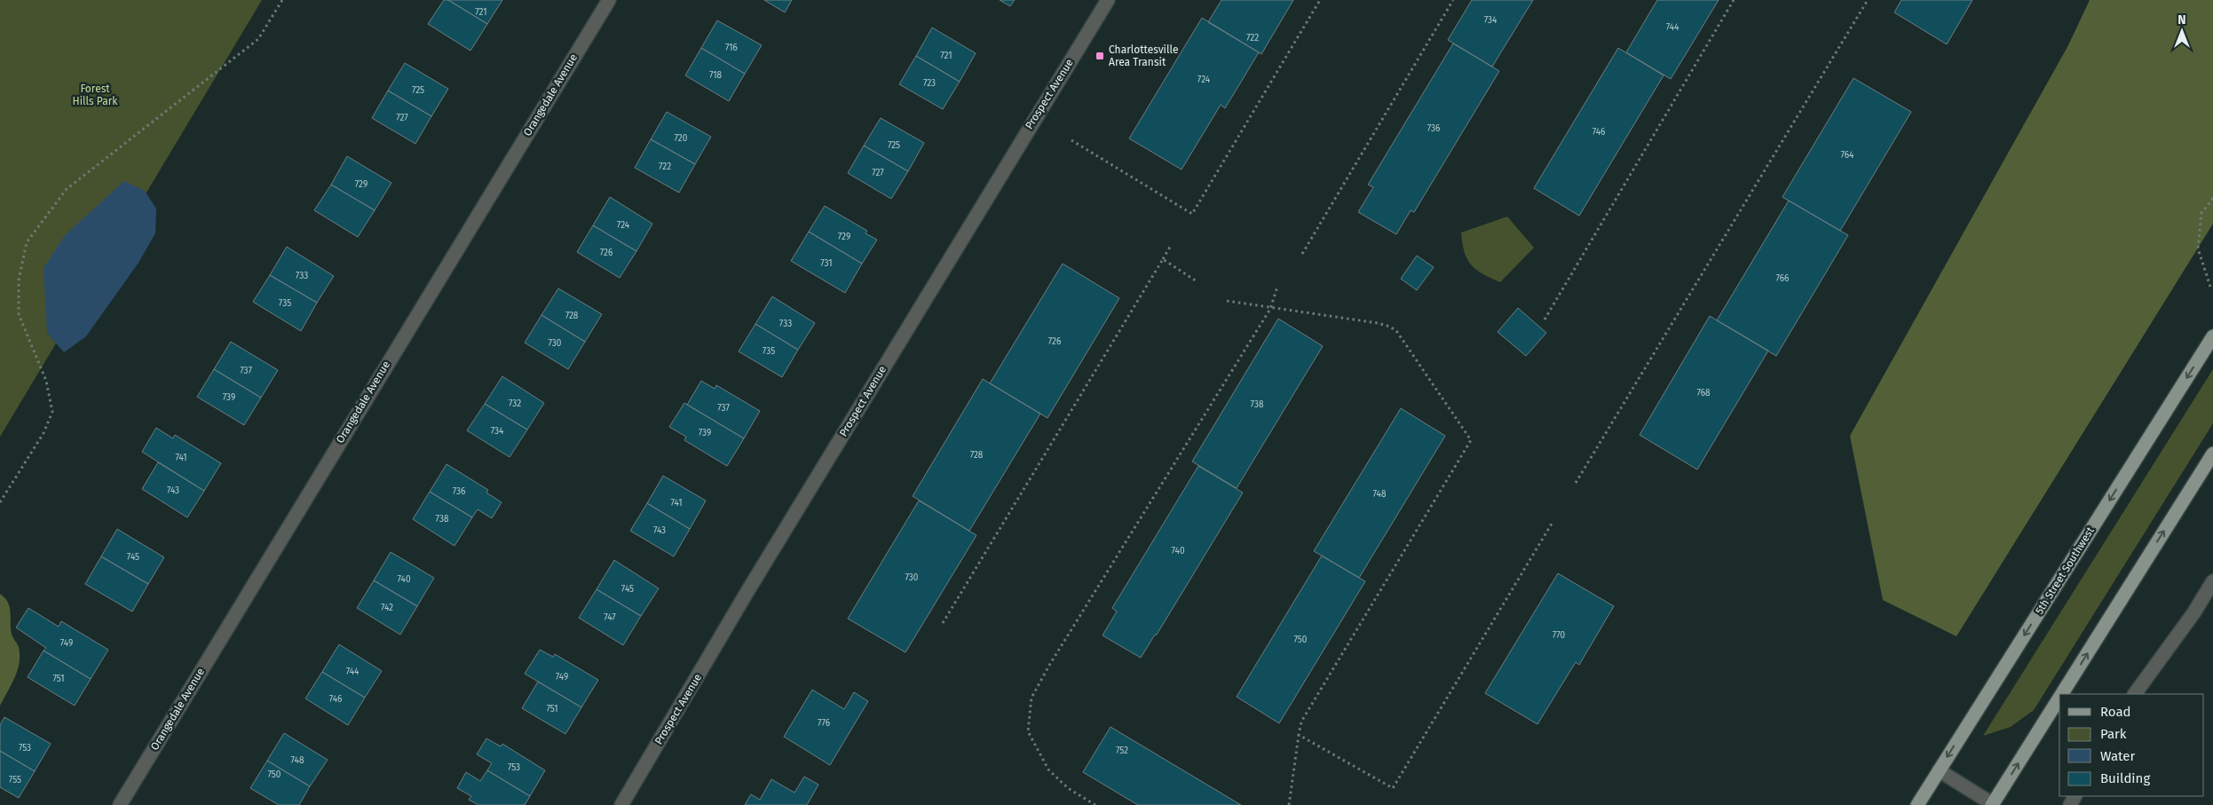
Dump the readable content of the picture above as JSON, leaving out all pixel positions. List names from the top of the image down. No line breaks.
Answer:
{"streets":{"main road":["5th Street Southwest"],"street":["Prospect Avenue","Orangedale Avenue"]},"parks":["Forest Hills Park"],"places":{"transit":["Charlottesville Area Transit"]},"house_numbers":["721","734","744","722","716","721","718","724","723","725","727","736","746","720","725","764","722","727","729","724","729","726","731","733","766","735","728","733","726","730","735","737","768","739","732","738","737","734","739","728","741","743","736","748","741","738","743","740","745","730","740","745","742","747","770","750","749","744","749","751","746","751","776","753","752","748","753","750","755"],"legend":["Road","Park","Water","Building"],"north":"top"}
